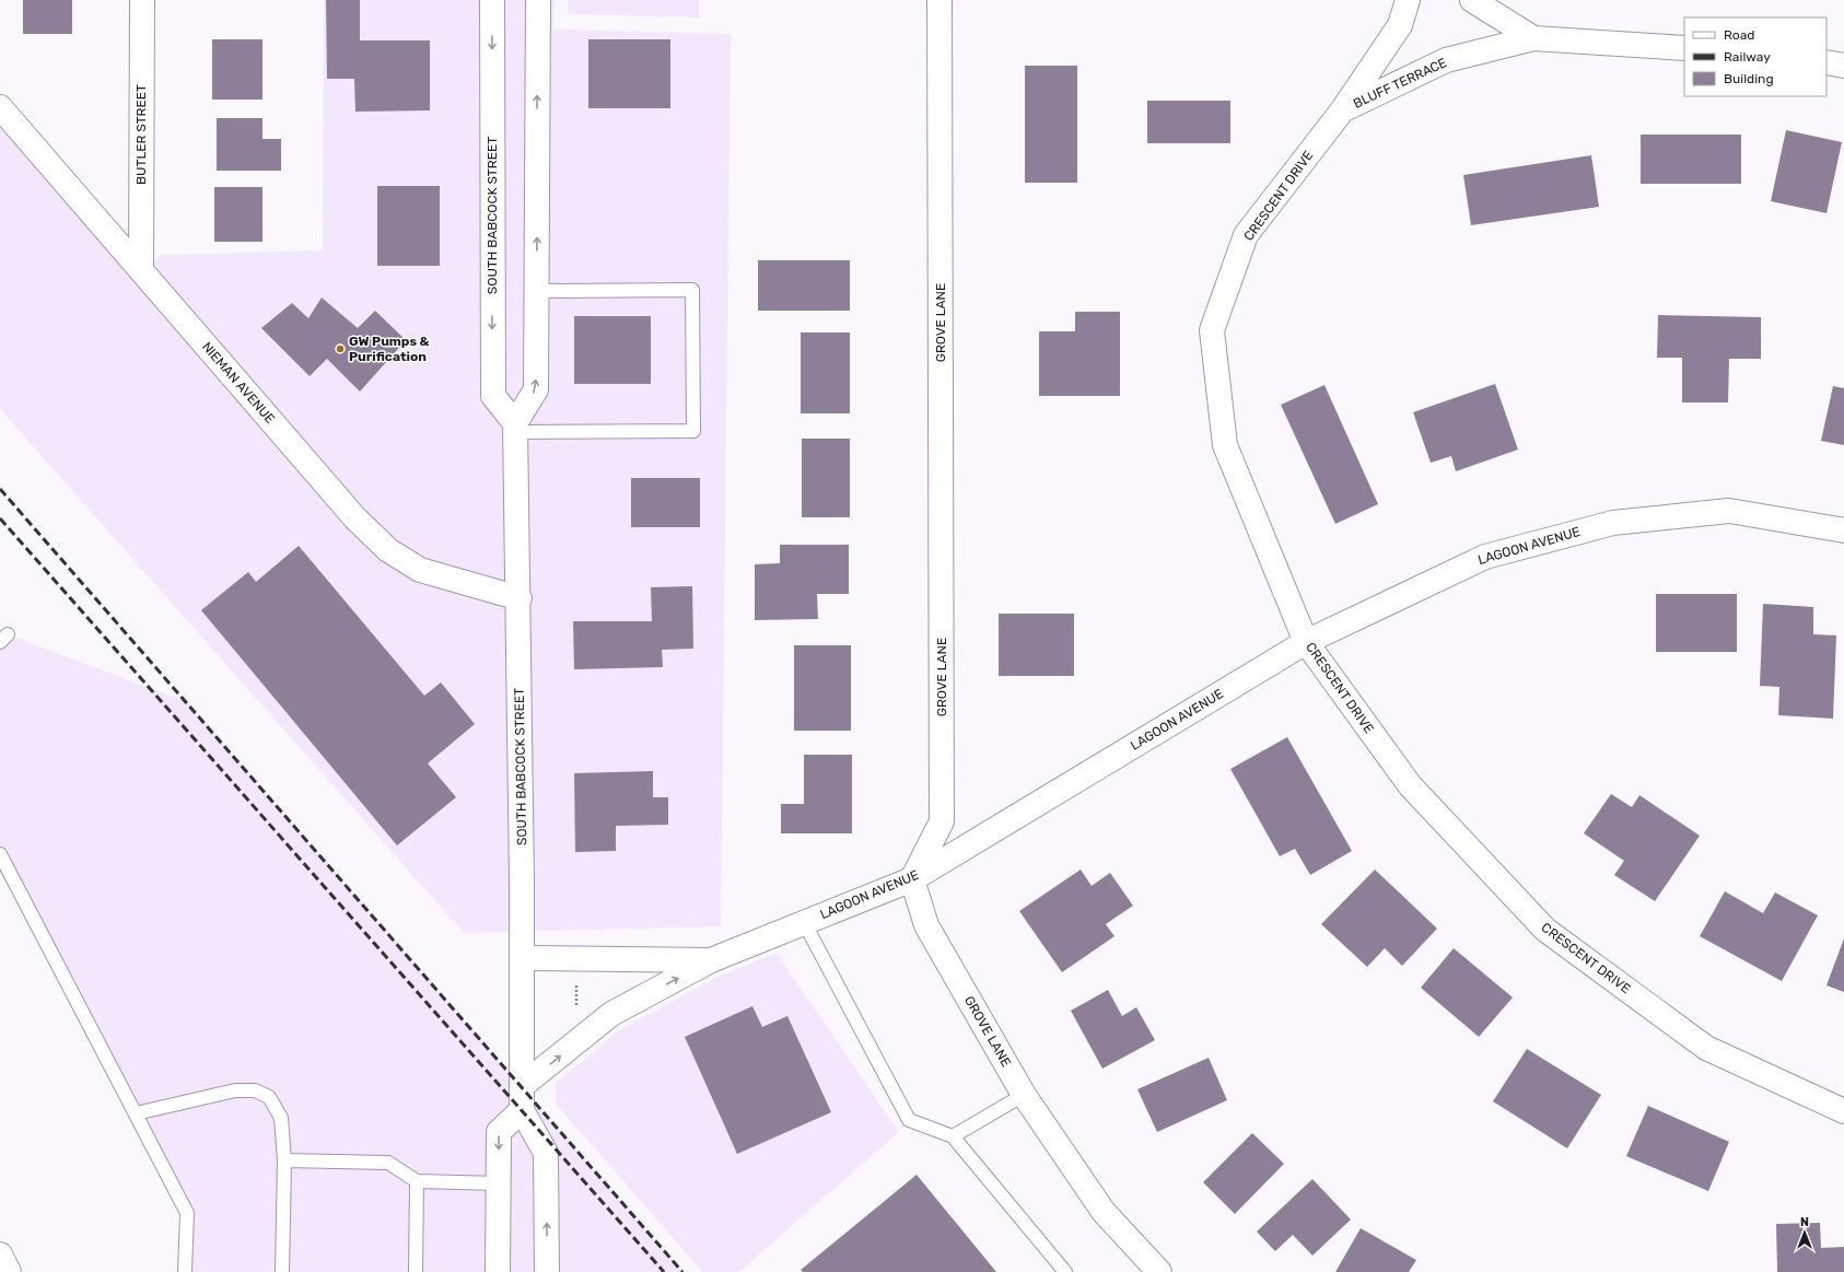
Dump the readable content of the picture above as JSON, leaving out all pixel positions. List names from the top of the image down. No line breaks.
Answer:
{"streets":{"street":["BLUFF TERRACE","BUTLER STREET","CRESCENT DRIVE","SOUTH BABCOCK STREET","GROVE LANE","NIEMAN AVENUE","LAGOON AVENUE"]},"crossings":[["BLUFF TERRACE","CRESCENT DRIVE"],["BUTLER STREET","NIEMAN AVENUE"],["CRESCENT DRIVE","LAGOON AVENUE"],["SOUTH BABCOCK STREET","NIEMAN AVENUE"],["SOUTH BABCOCK STREET","LAGOON AVENUE"],["GROVE LANE","LAGOON AVENUE"]],"places":["GW Pumps & Purification"],"legend":["Road","Railway","Building"],"north":"top"}
